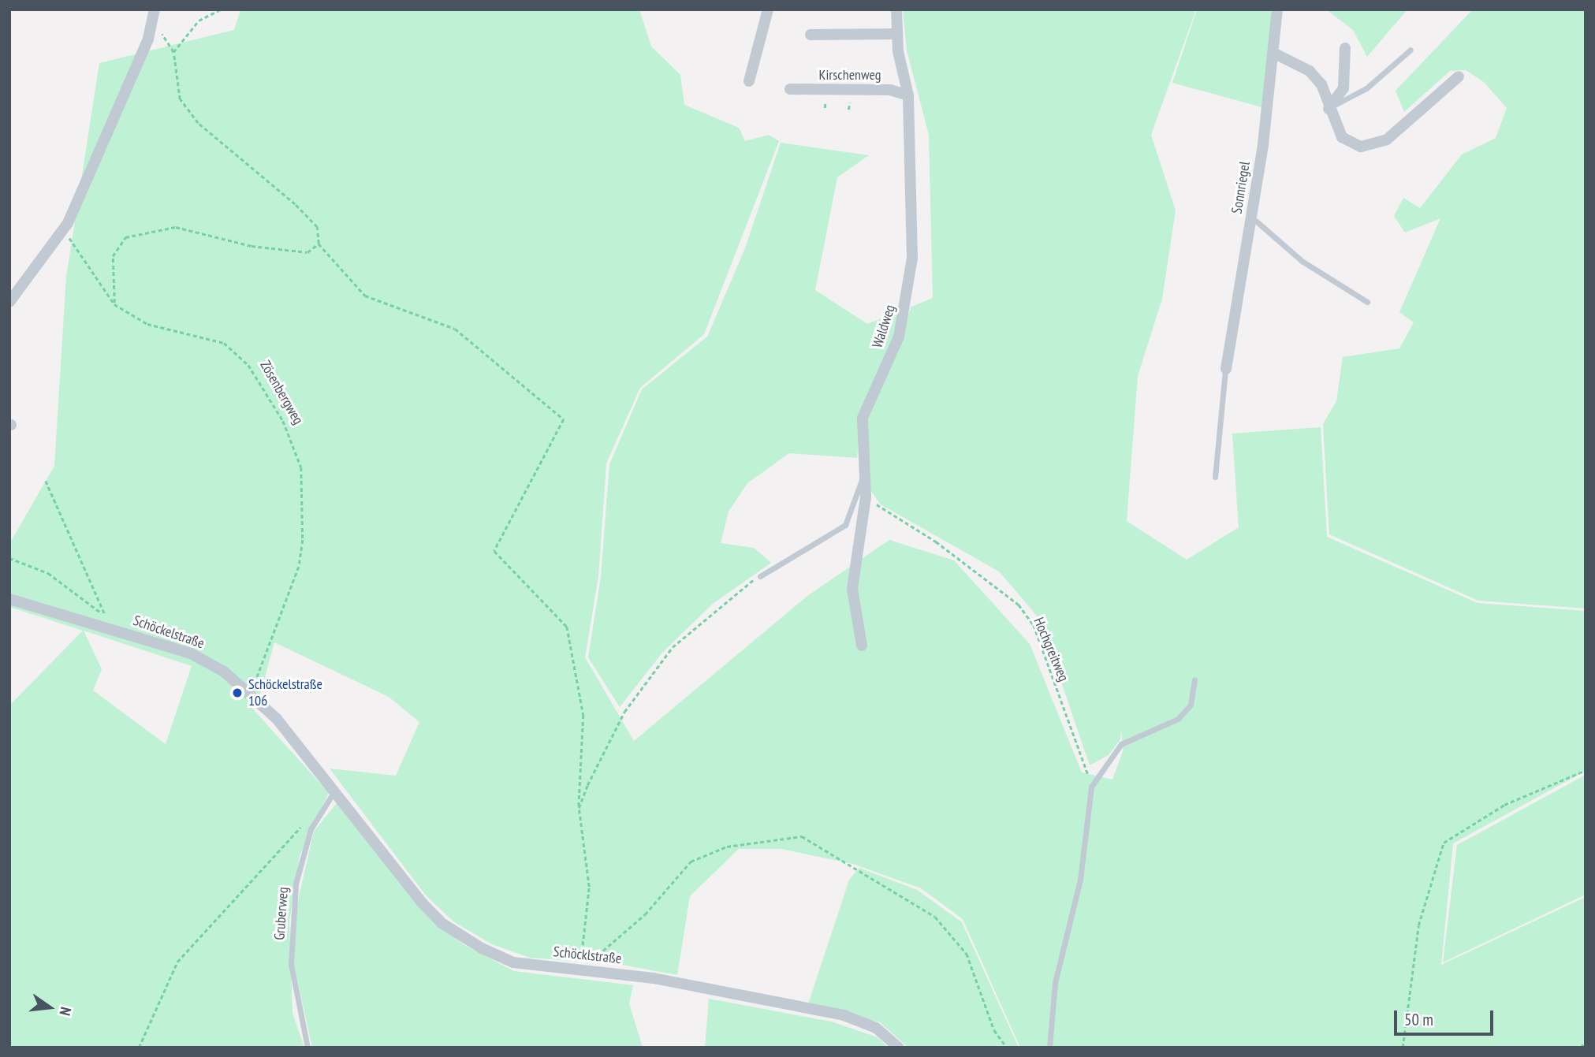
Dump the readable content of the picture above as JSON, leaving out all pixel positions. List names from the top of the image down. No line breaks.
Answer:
{"streets":{"street":["Kirschenweg","Sonnriegel","Waldweg","Schöckelstraße","Schöcklstraße"],"lane":["Gruberweg"],"path":["Zösenbergweg","Hochgreitweg"]},"crossings":[["Kirschenweg","Waldweg"],["Waldweg","Hochgreitweg"],["Zösenbergweg","Schöckelstraße"],["Schöckelstraße","Gruberweg"],["Schöckelstraße","Schöcklstraße"],["Gruberweg","Schöcklstraße"]],"places":["Schöckelstraße 106"],"scale_bar":"50 m","north":"right"}
